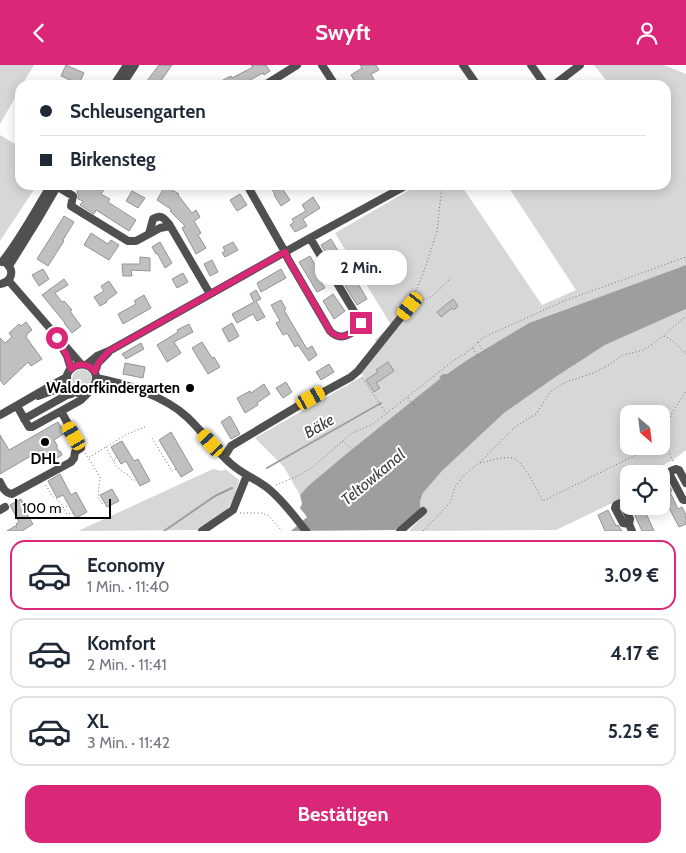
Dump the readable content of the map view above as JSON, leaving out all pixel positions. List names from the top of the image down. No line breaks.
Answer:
{"water":["Bäke","Teltowkanal"],"places":["Waldorfkindergarten","DHL"],"scale_bar":"100 m","north":"bottom right","page":{"header":"Swyft","banner":["Schleusengarten","Birkensteg"],"bubble":"2 Min.","scale":"100 m","list":[{"name":"Economy","note":"1 Min. · 11:40","value":"3.09 €"},{"name":"Komfort","note":"2 Min. · 11:41","value":"4.17 €"},{"name":"XL","note":"3 Min. · 11:42","value":"5.25 €"}],"buttons":"Bestätigen"}}
